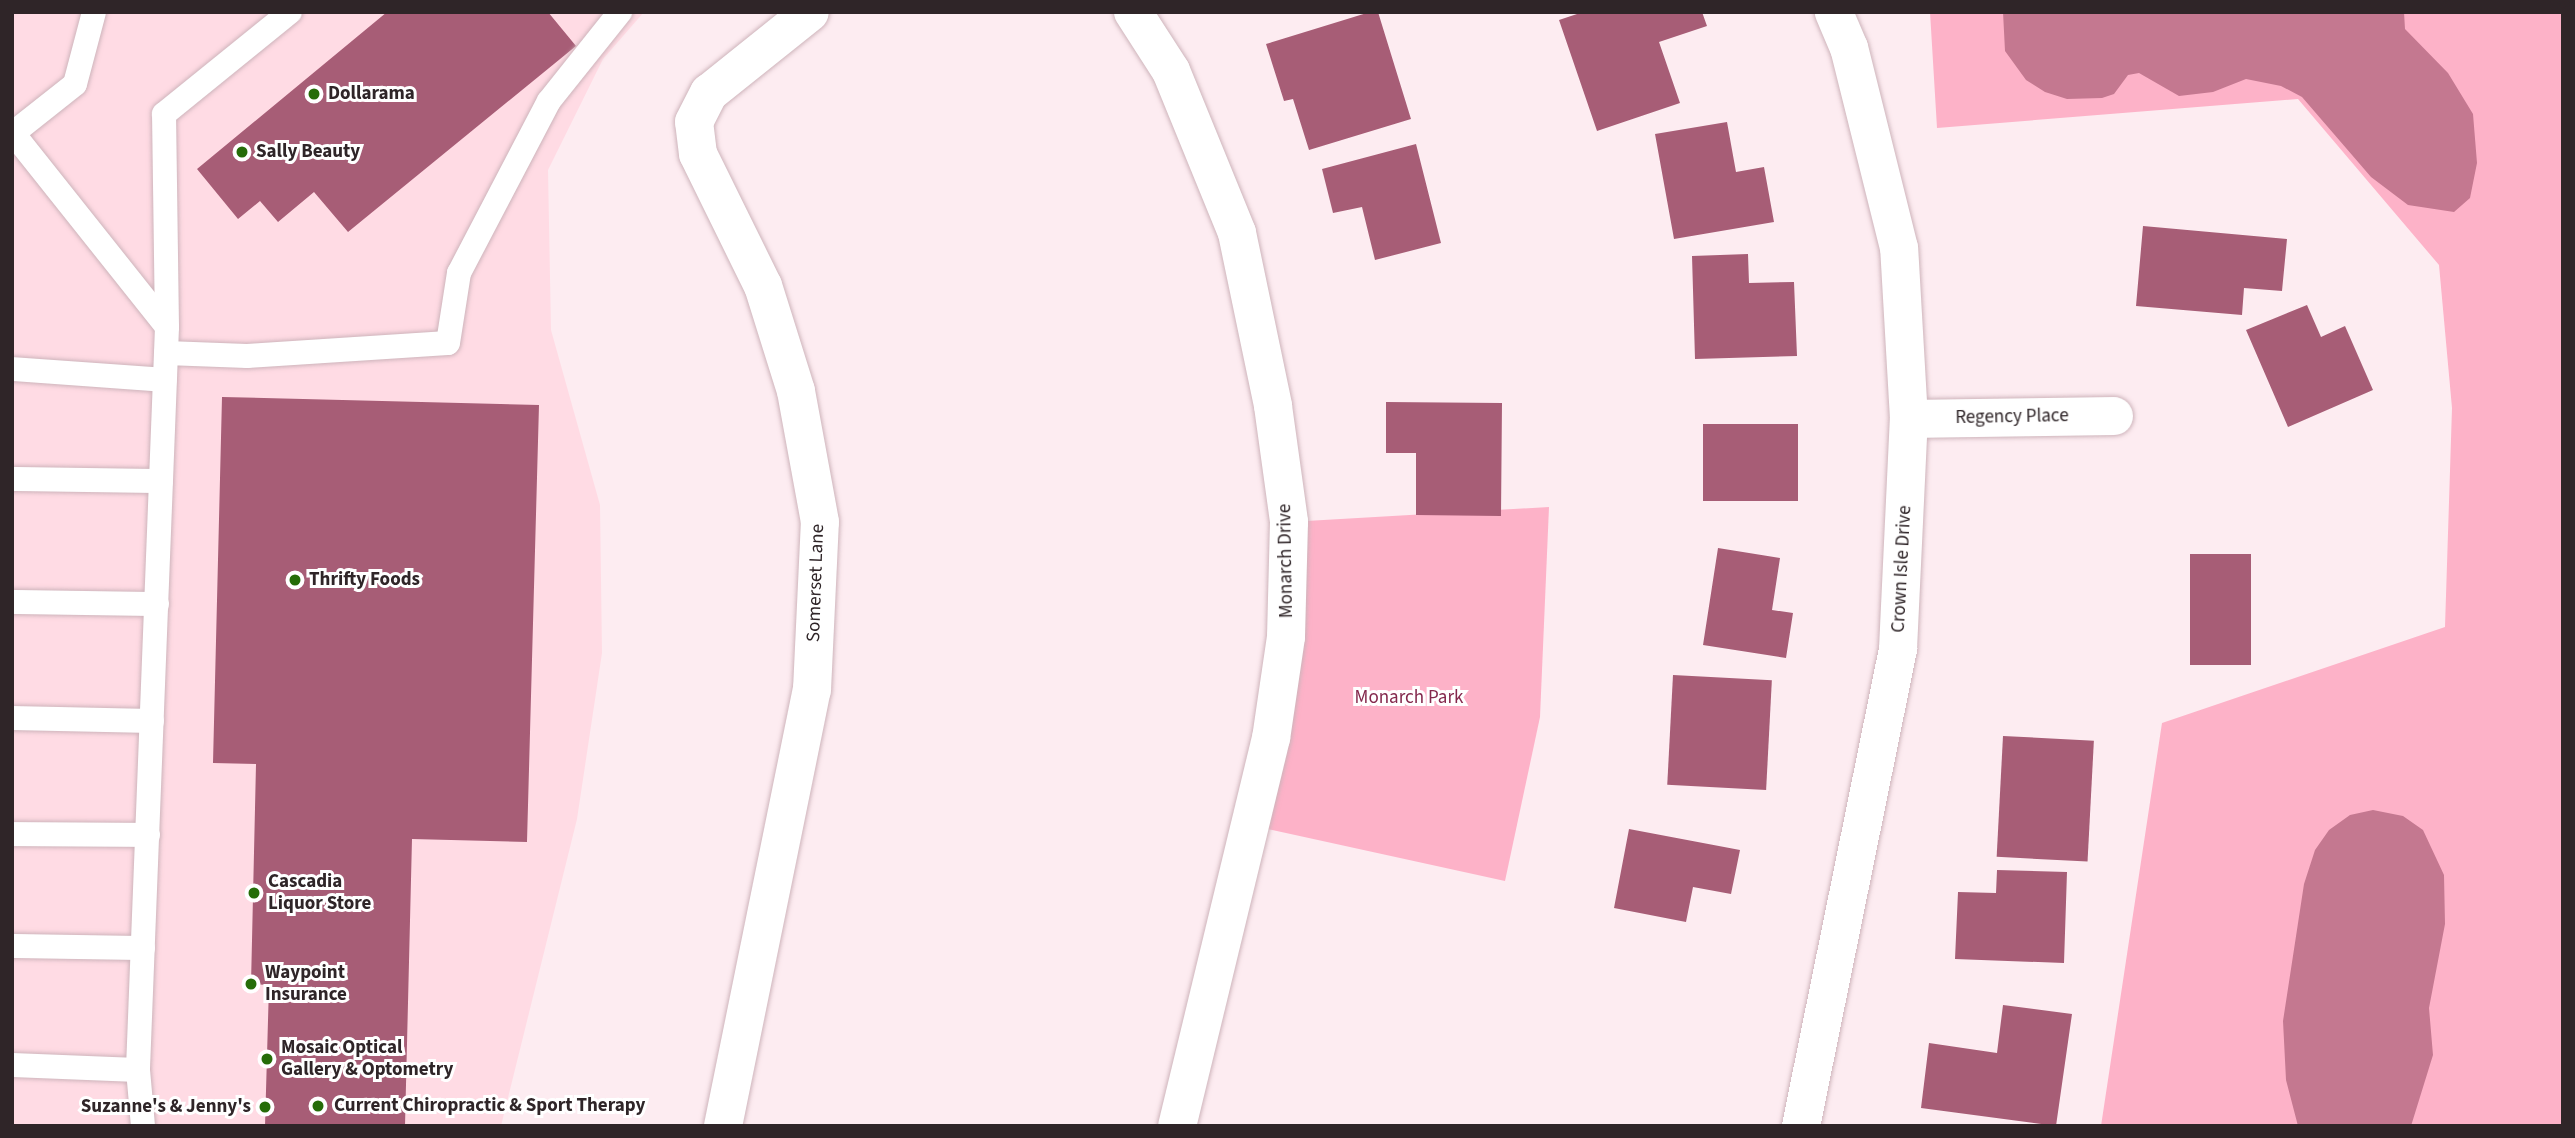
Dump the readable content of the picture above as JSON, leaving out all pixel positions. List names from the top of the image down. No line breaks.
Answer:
{"streets":{"street":["Regency Place","Monarch Drive","Crown Isle Drive","Somerset Lane"]},"crossings":[["Regency Place","Crown Isle Drive"]],"parks":["Monarch Park"],"places":["Dollarama","Sally Beauty","Thrifty Foods","Cascadia Liquor Store","Waypoint Insurance","Mosaic Optical Gallery & Optometry","Current Chiropractic & Sport Therapy","Suzanne's & Jenny's"]}
